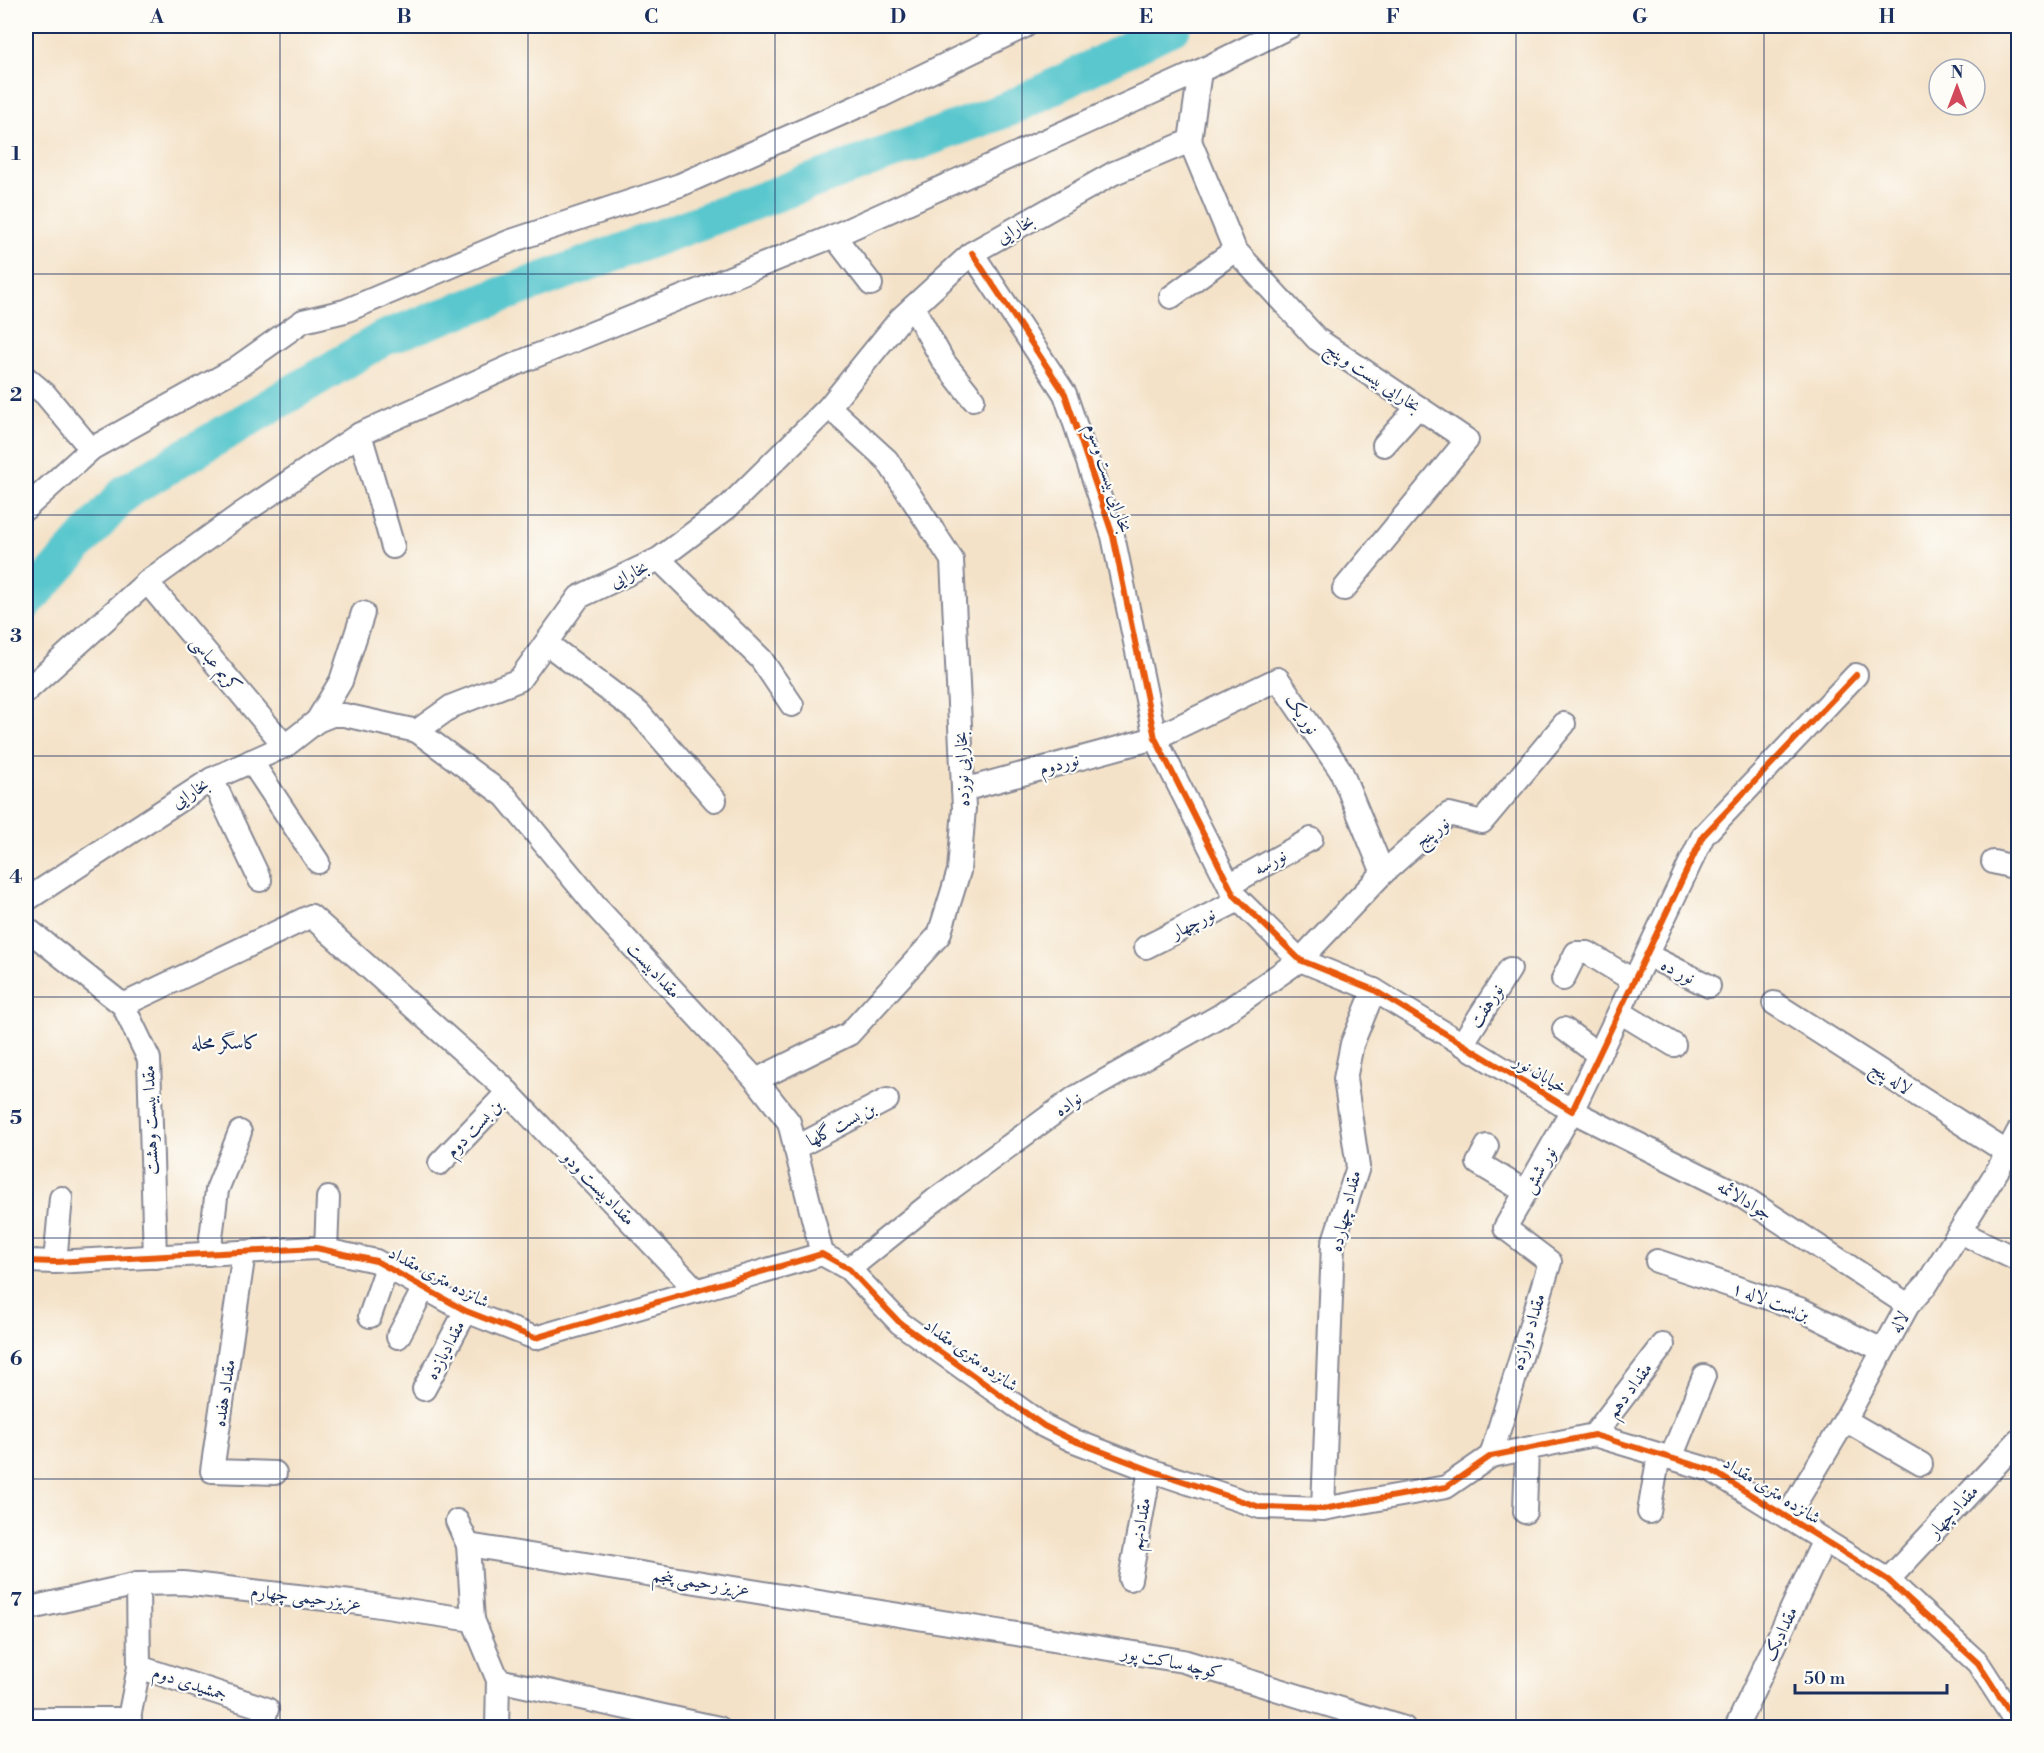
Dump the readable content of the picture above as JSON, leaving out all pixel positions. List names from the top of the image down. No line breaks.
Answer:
{"streets":{"street":["بخارایی","بخارایی بیست وپنج","بخارایی بیست وسوم","کریم عباسی","نور یک","نوردوم","بخارایی نوزده","نورپنج","نورسه","نورچهار","مقدادبیست","نور ده","نورهفت","خیابان نور","لاله پنج","نواده","مقدا بیست وهشت","بن بست گلها","بن بست دوم","نور شش","مقدادبیست ودو","جوادالائمه","مقداد چهارده","شانزده متری مقداد","بن‌بست لاله ۱","لاله","مقداد دوازده","مقدادیازده","مقداد دهم","مقداد هفده","مقدادچهار","مقدادنهم","عزیز رحیمی پنجم","عزیزرحیمی چهارم","مقدادیک","کوچه ساکت پور","جمشیدی دوم"]},"crossings":[["بخارایی","بخارایی بیست وپنج"],["بخارایی","بخارایی بیست وسوم"],["بخارایی","کریم عباسی"],["بخارایی","بخارایی نوزده"],["بخارایی","مقدادبیست"],["بخارایی بیست وسوم","نور یک"],["بخارایی بیست وسوم","نوردوم"],["بخارایی بیست وسوم","خیابان نور"],["نور یک","نوردوم"],["نور یک","نورپنج"],["نور یک","خیابان نور"],["نوردوم","بخارایی نوزده"],["نوردوم","خیابان نور"],["بخارایی نوزده","مقدادبیست"],["نورپنج","خیابان نور"],["نورپنج","نواده"],["نورسه","نورچهار"],["نورسه","خیابان نور"],["نورچهار","خیابان نور"],["مقدادبیست","بن بست گلها"],["مقدادبیست","شانزده متری مقداد"],["نور ده","خیابان نور"],["نورهفت","خیابان نور"],["خیابان نور","نواده"],["خیابان نور","نور شش"],["خیابان نور","جوادالائمه"],["خیابان نور","مقداد چهارده"],["لاله پنج","لاله"],["نواده","شانزده متری مقداد"],["مقدا بیست وهشت","مقدادبیست ودو"],["مقدا بیست وهشت","شانزده متری مقداد"],["بن بست دوم","مقدادبیست ودو"],["نور شش","جوادالائمه"],["نور شش","مقداد دوازده"],["مقدادبیست ودو","شانزده متری مقداد"],["جوادالائمه","لاله"],["مقداد چهارده","شانزده متری مقداد"],["شانزده متری مقداد","لاله"],["شانزده متری مقداد","مقداد دوازده"],["شانزده متری مقداد","مقدادیازده"],["شانزده متری مقداد","مقداد دهم"],["شانزده متری مقداد","مقداد هفده"],["شانزده متری مقداد","مقدادچهار"],["شانزده متری مقداد","مقدادنهم"],["شانزده متری مقداد","مقدادیک"],["بن‌بست لاله ۱","لاله"],["عزیز رحیمی پنجم","کوچه ساکت پور"],["عزیزرحیمی چهارم","جمشیدی دوم"]],"districts":["کاسگر محله"],"scale_bar":"50 m","north":"top","grid":{"columns":["A","B","C","D","E","F","G","H"],"rows":["1","2","3","4","5","6","7"]}}
